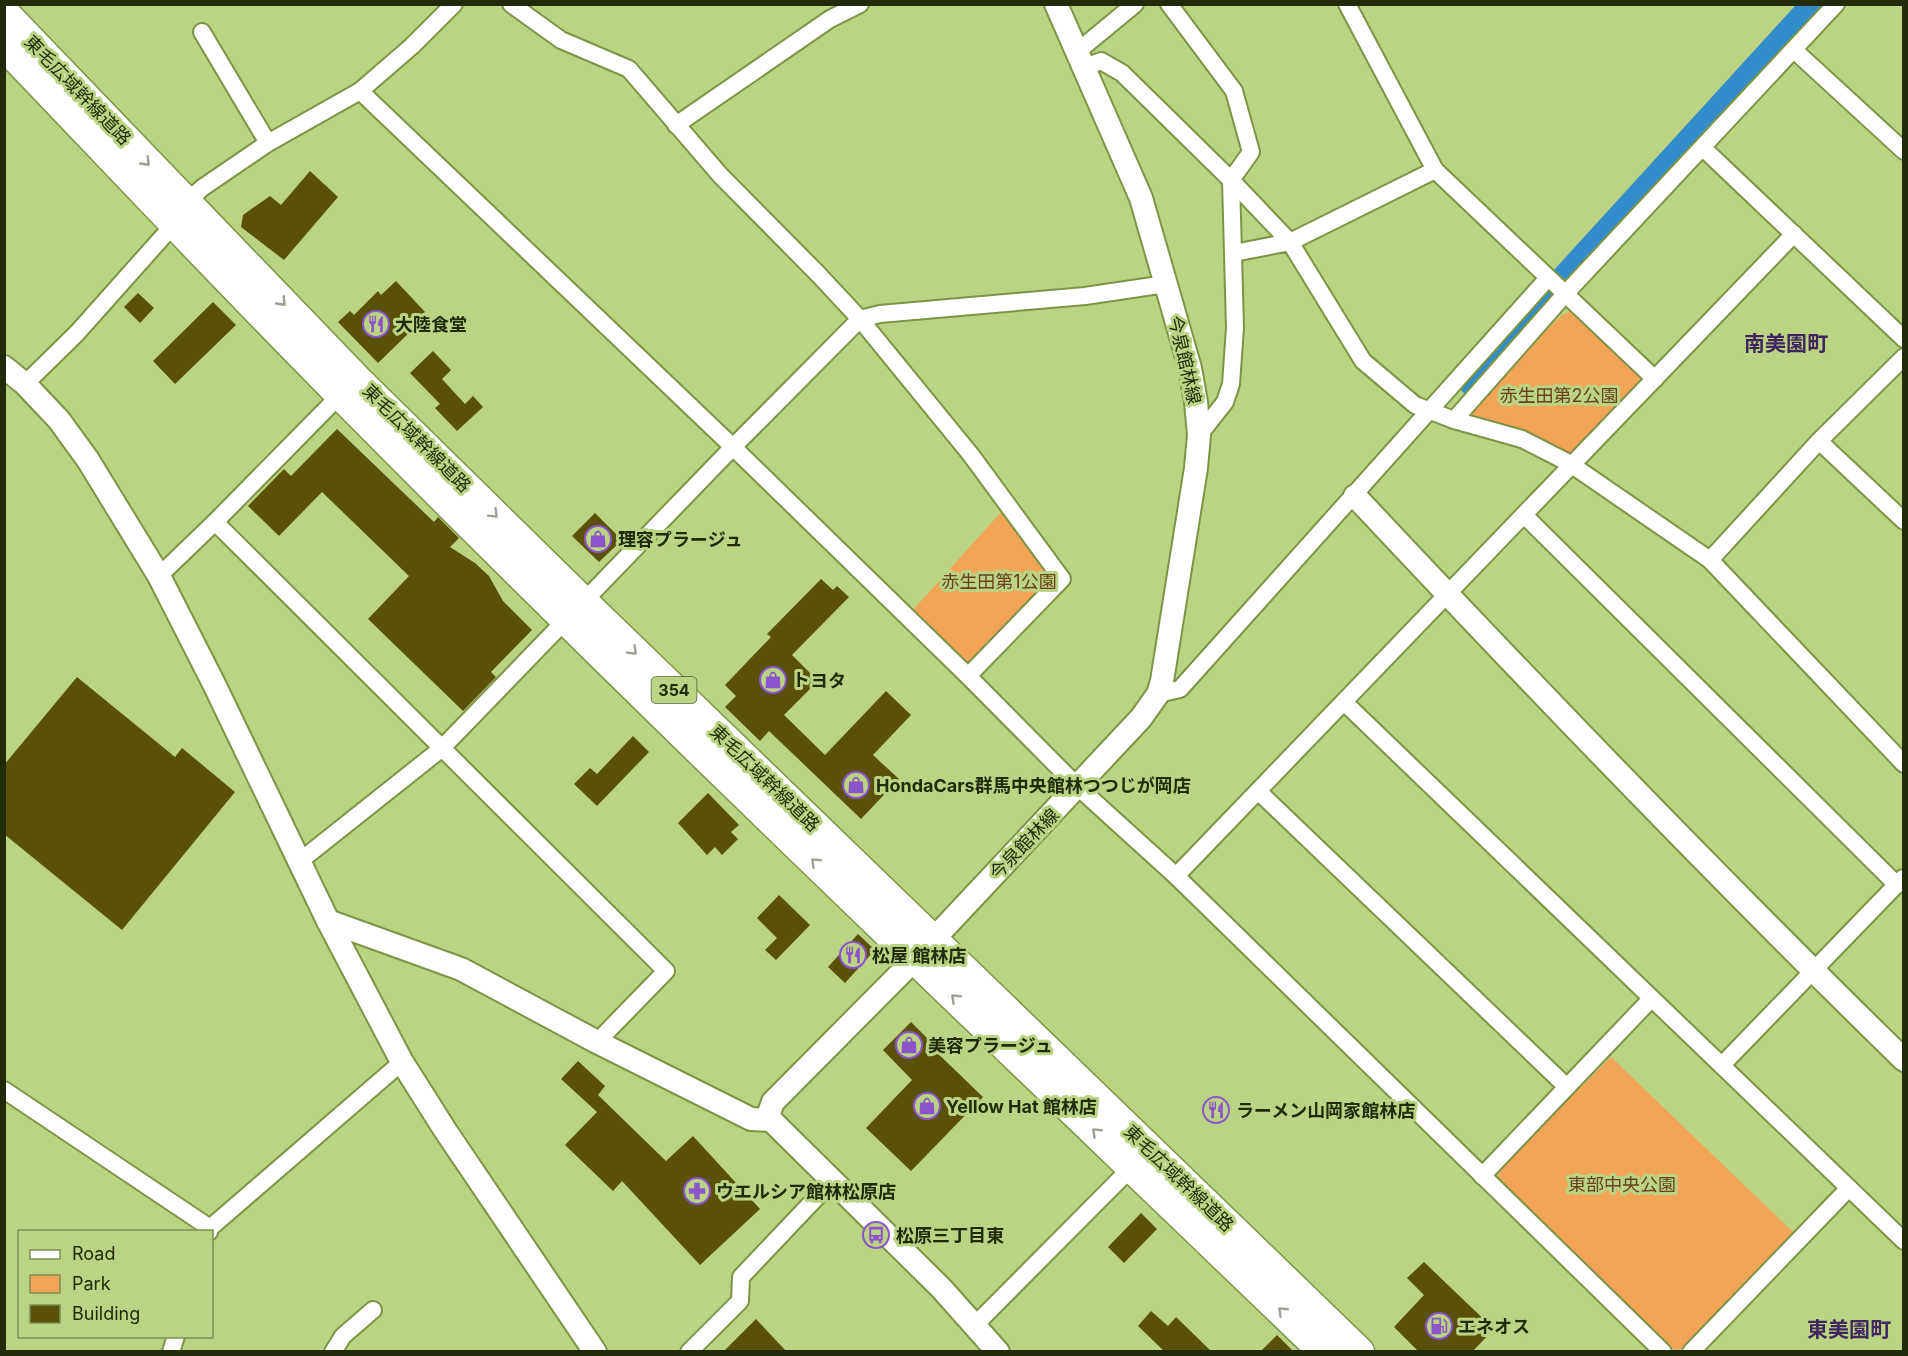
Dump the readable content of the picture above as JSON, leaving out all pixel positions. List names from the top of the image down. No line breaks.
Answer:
{"streets":{"highway":["東毛広域幹線道路","354"],"street":["今泉館林線"]},"crossings":[["東毛広域幹線道路","今泉館林線"]],"districts":["南美園町","東美園町"],"parks":["赤生田第2公園","赤生田第1公園","東部中央公園"],"places":{"restaurant":["大陸食堂","松屋 館林店","ラーメン山岡家館林店"],"shop":["理容プラージュ","トヨタ","HondaCars群馬中央館林つつじが岡店","美容プラージュ","Yellow Hat 館林店"],"pharmacy":["ウエルシア館林松原店"],"bus stop":["松原三丁目東"],"fuel station":["エネオス"]},"legend":["Road","Park","Building"]}
